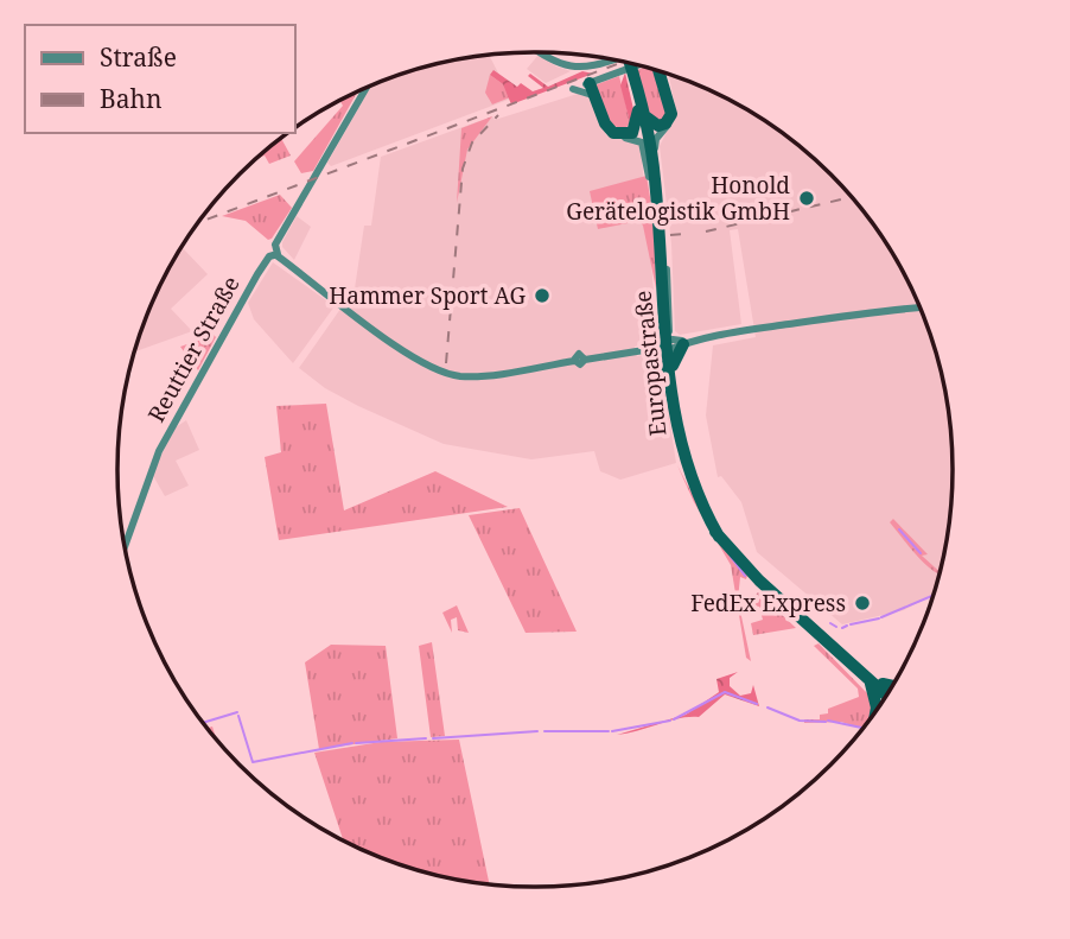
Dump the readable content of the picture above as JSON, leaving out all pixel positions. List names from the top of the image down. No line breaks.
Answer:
{"streets":{"highway":["Europastraße"],"street":["Reuttier Straße"]},"places":["Honold Gerätelogistik GmbH","Hammer Sport AG","FedEx Express"],"legend":["Straße","Bahn"]}
